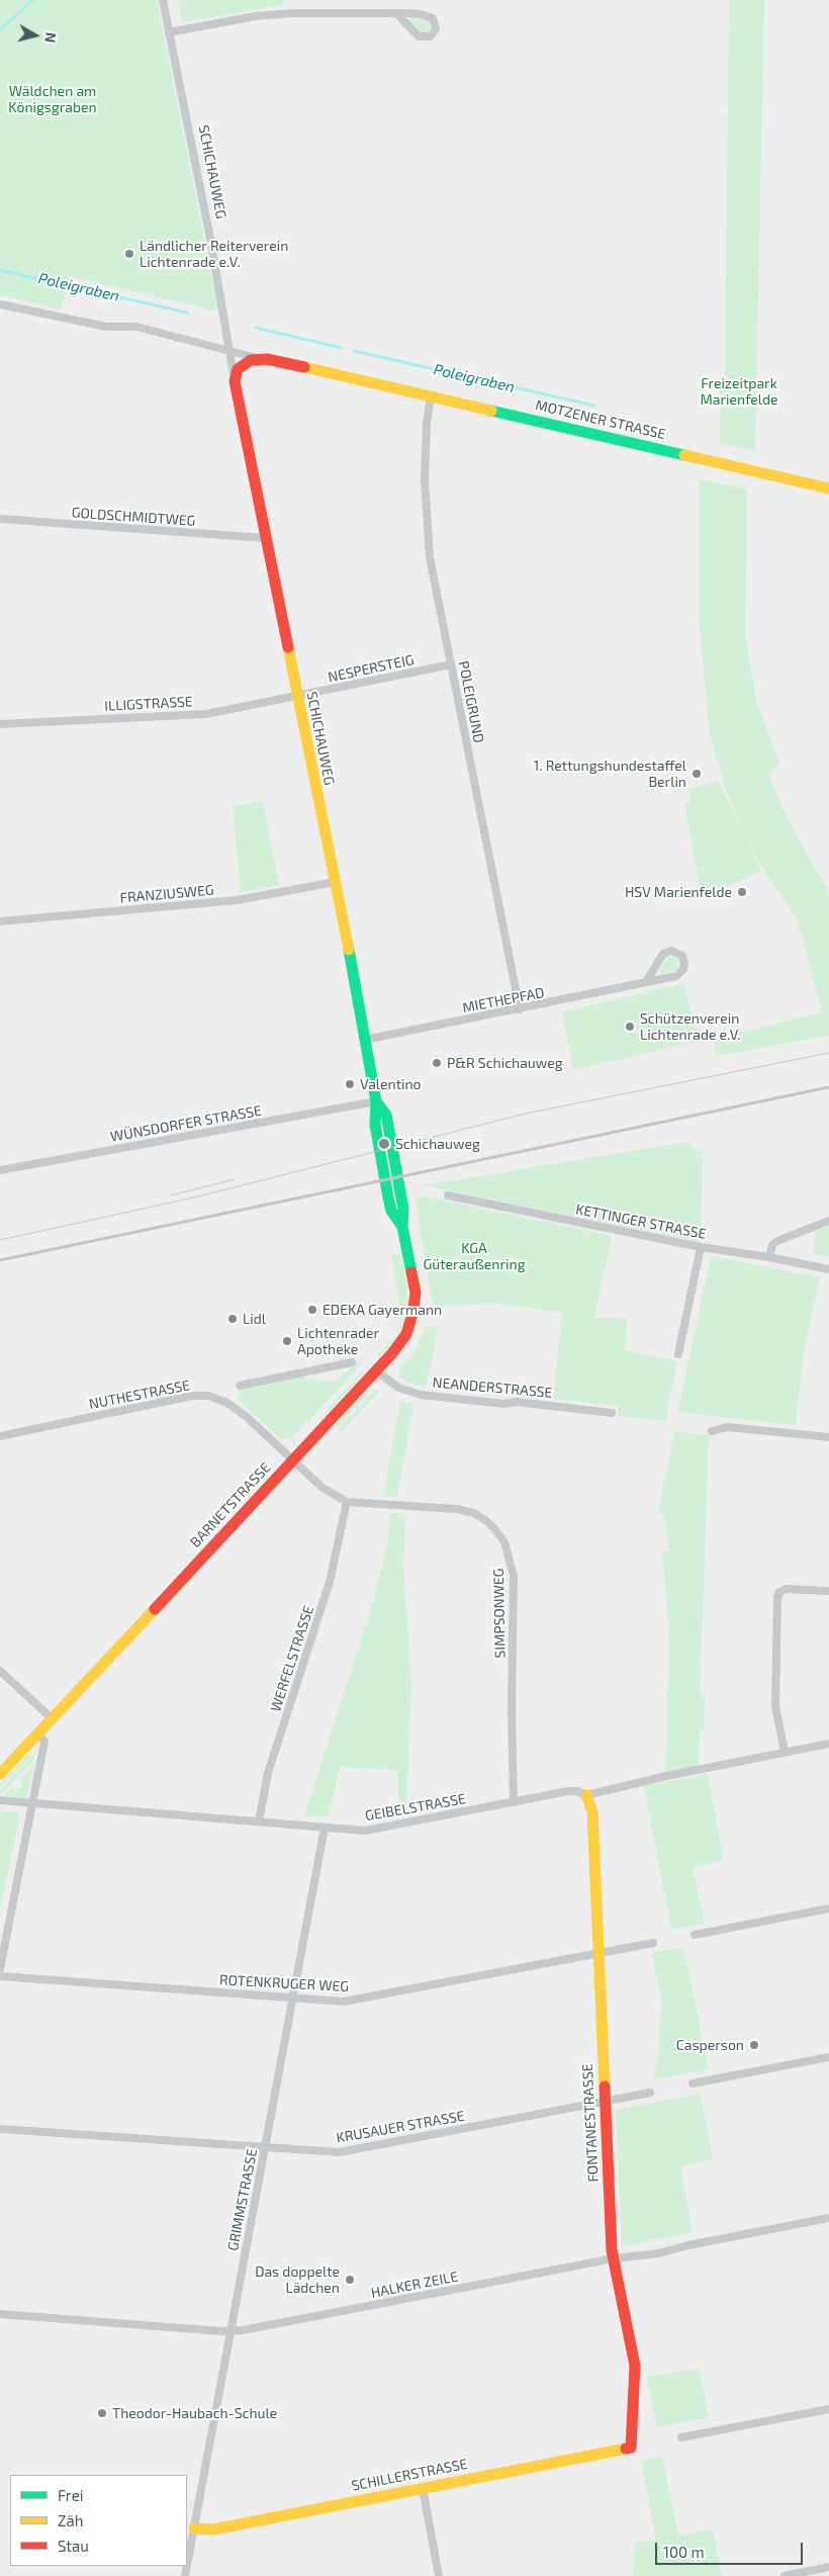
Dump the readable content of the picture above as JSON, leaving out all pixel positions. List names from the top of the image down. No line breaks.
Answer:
{"streets":{"street":["SCHICHAUWEG","MOTZENER STRASSE","GOLDSCHMIDTWEG","NESPERSTEIG","POLEIGRUND","ILLIGSTRASSE","FRANZIUSWEG","MIETHEPFAD","WÜNSDORFER STRASSE","KETTINGER STRASSE","NEANDERSTRASSE","NUTHESTRASSE","BARNETSTRASSE","SIMPSONWEG","WERFELSTRASSE","GEIBELSTRASSE","ROTENKRUGER WEG","FONTANESTRASSE","KRUSAUER STRASSE","GRIMMSTRASSE","HALKER ZEILE","SCHILLERSTRASSE"]},"crossings":[["SCHICHAUWEG","GOLDSCHMIDTWEG"],["SCHICHAUWEG","NESPERSTEIG"],["SCHICHAUWEG","ILLIGSTRASSE"],["SCHICHAUWEG","FRANZIUSWEG"],["SCHICHAUWEG","MIETHEPFAD"],["SCHICHAUWEG","WÜNSDORFER STRASSE"],["SCHICHAUWEG","BARNETSTRASSE"],["MOTZENER STRASSE","POLEIGRUND"],["NESPERSTEIG","POLEIGRUND"],["NESPERSTEIG","ILLIGSTRASSE"],["POLEIGRUND","MIETHEPFAD"],["WÜNSDORFER STRASSE","BARNETSTRASSE"],["NEANDERSTRASSE","BARNETSTRASSE"],["NUTHESTRASSE","BARNETSTRASSE"],["NUTHESTRASSE","SIMPSONWEG"],["BARNETSTRASSE","SIMPSONWEG"],["SIMPSONWEG","WERFELSTRASSE"],["SIMPSONWEG","GEIBELSTRASSE"],["WERFELSTRASSE","GEIBELSTRASSE"],["GEIBELSTRASSE","FONTANESTRASSE"],["GEIBELSTRASSE","GRIMMSTRASSE"],["ROTENKRUGER WEG","FONTANESTRASSE"],["ROTENKRUGER WEG","GRIMMSTRASSE"],["FONTANESTRASSE","KRUSAUER STRASSE"],["FONTANESTRASSE","HALKER ZEILE"],["FONTANESTRASSE","SCHILLERSTRASSE"],["KRUSAUER STRASSE","GRIMMSTRASSE"],["GRIMMSTRASSE","HALKER ZEILE"],["GRIMMSTRASSE","SCHILLERSTRASSE"]],"water":["Poleigraben"],"parks":["Wäldchen am Königsgraben","Freizeitpark Marienfelde","KGA Güteraußenring"],"places":["Ländlicher Reiterverein Lichtenrade e.V.","1. Rettungshundestaffel Berlin","HSV Marienfelde","Schützenverein Lichtenrade e.V.","P&R Schichauweg","Valentino","Schichauweg","EDEKA Gayermann","Lidl","Lichtenrader Apotheke","Casperson","Das doppelte Lädchen","Theodor-Haubach-Schule"],"legend":["Frei","Zäh","Stau"],"scale_bar":"100 m","north":"right"}
